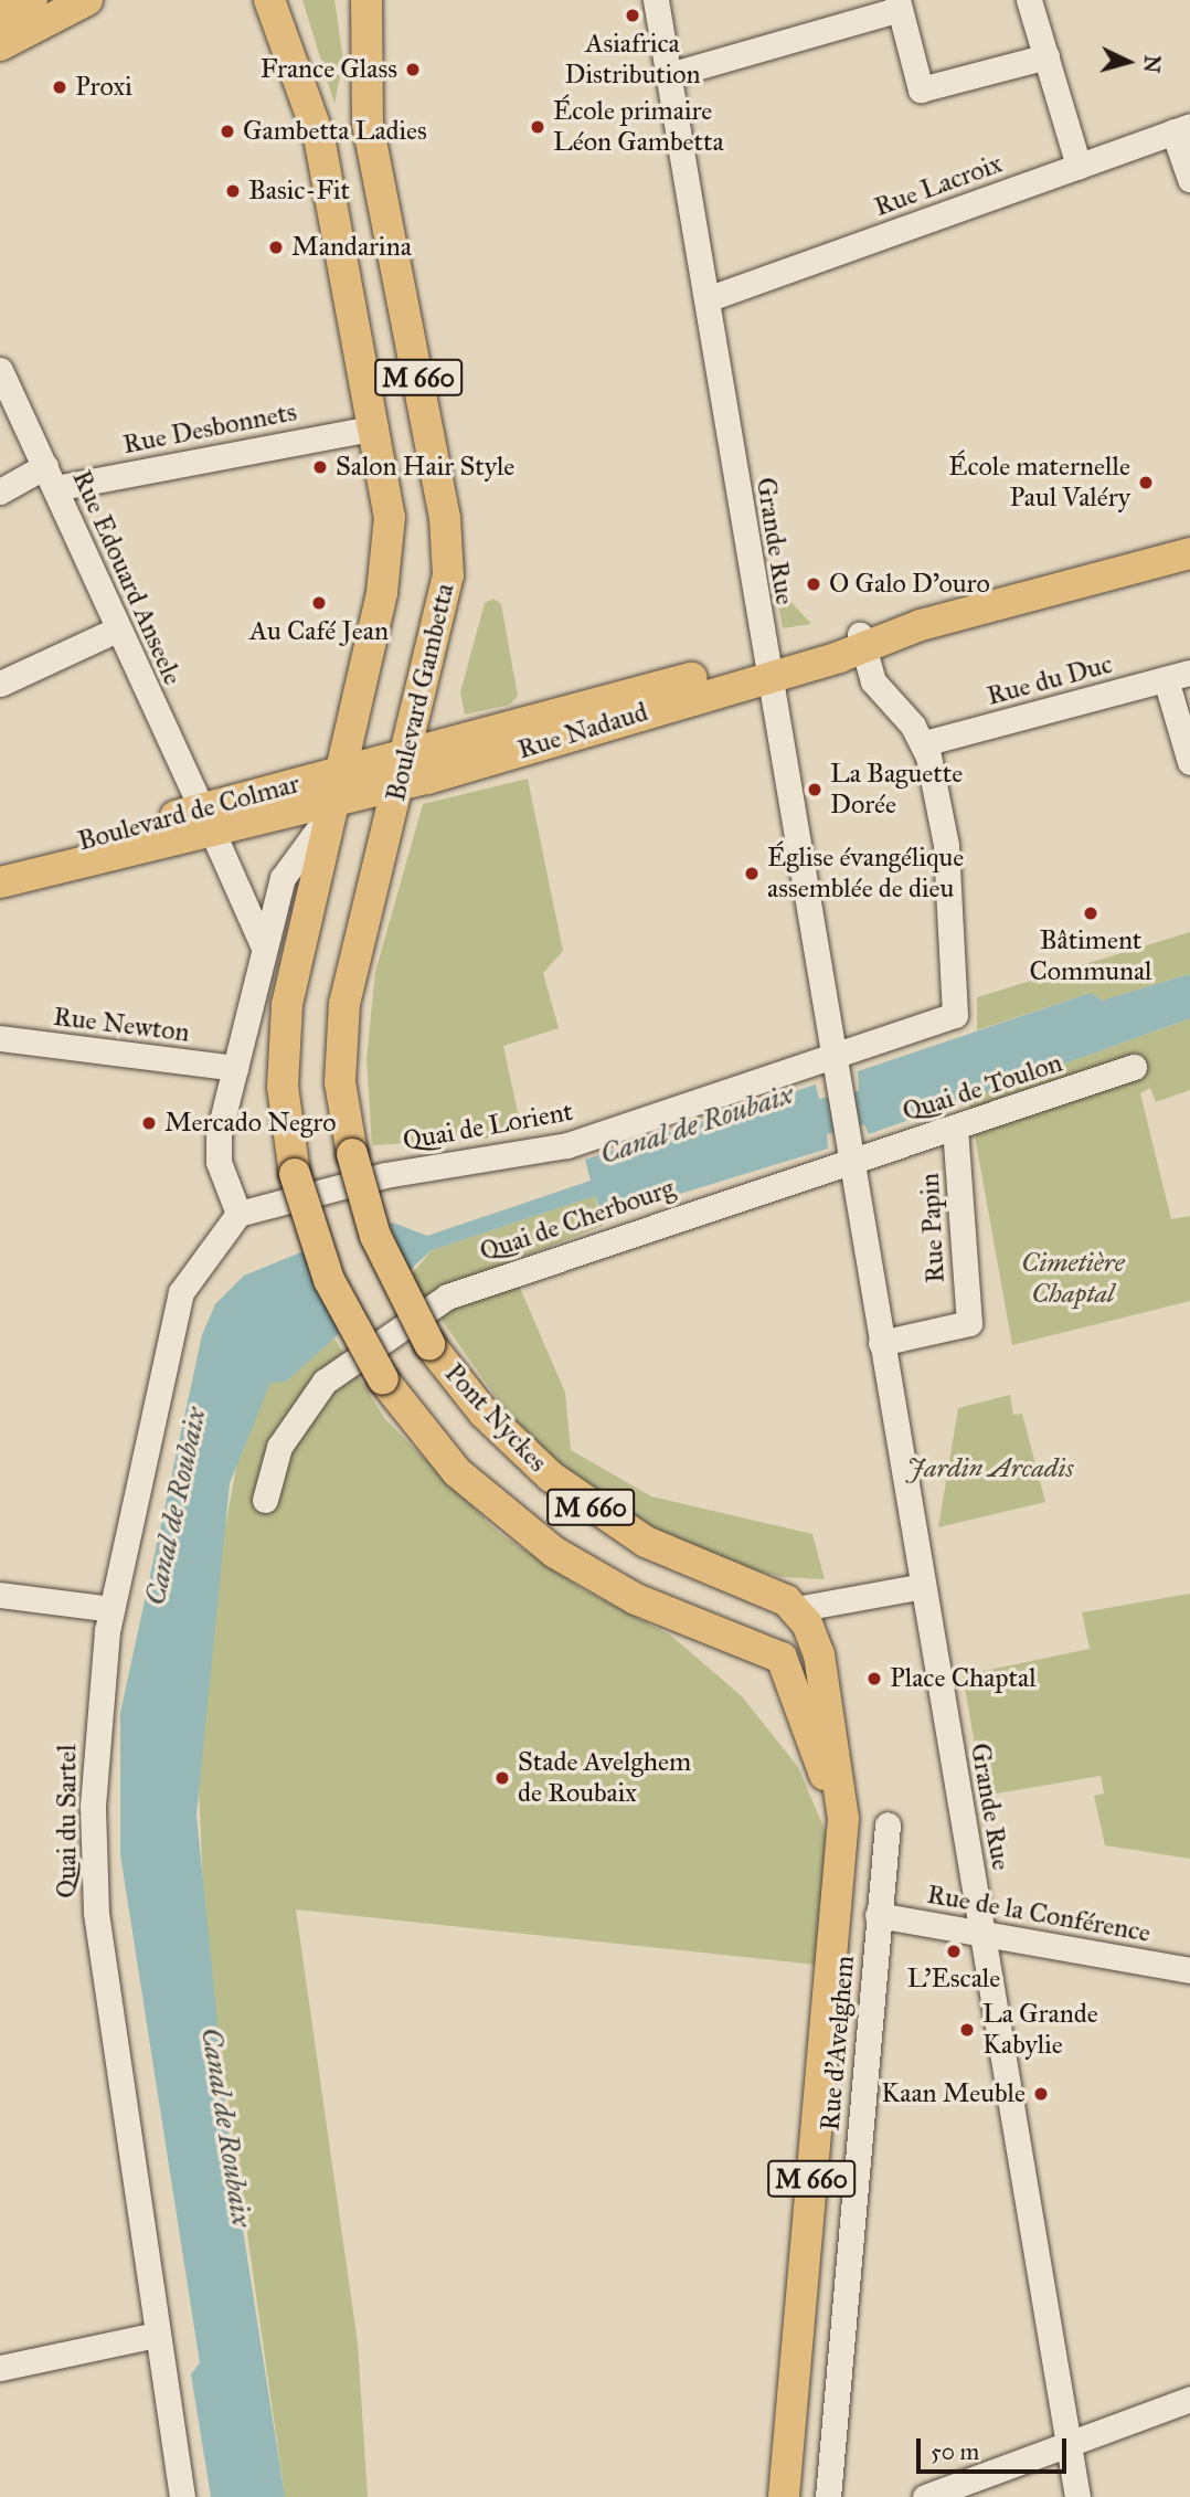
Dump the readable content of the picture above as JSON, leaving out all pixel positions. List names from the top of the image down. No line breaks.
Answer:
{"streets":{"main road":["M 660","Boulevard Gambetta","Rue Nadaud","Boulevard de Colmar","Pont Nyckes"],"street":["Rue Lacroix","Rue Desbonnets","Grande Rue","Rue Edouard Anseele","Rue du Duc","Rue Newton","Quai de Toulon","Quai de Lorient","Quai de Cherbourg","Rue Papin","Quai du Sartel","Rue de la Conférence","Rue d'Avelghem"]},"crossings":[["Rue Lacroix","Grande Rue"],["M 660","Rue Desbonnets"],["M 660","Boulevard de Colmar"],["M 660","Pont Nyckes"],["Rue Desbonnets","Rue Edouard Anseele"],["Grande Rue","Rue Nadaud"],["Grande Rue","Quai de Toulon"],["Grande Rue","Quai de Lorient"],["Grande Rue","Quai de Cherbourg"],["Grande Rue","Rue Papin"],["Grande Rue","Rue de la Conférence"],["Rue Edouard Anseele","Boulevard de Colmar"],["Rue du Duc","Quai de Lorient"],["Boulevard Gambetta","Rue Nadaud"],["Boulevard Gambetta","Pont Nyckes"],["Rue Nadaud","Boulevard de Colmar"],["Quai de Toulon","Quai de Cherbourg"],["Quai de Toulon","Rue Papin"],["Quai de Lorient","Quai du Sartel"],["Rue de la Conférence","Rue d'Avelghem"]],"water":["Canal de Roubaix"],"parks":["Cimetière Chaptal","Jardin Arcadis"],"places":["Asiafrica Distribution","France Glass","Proxi","École primaire Léon Gambetta","Gambetta Ladies","Basic-Fit","Mandarina","Salon Hair Style","École maternelle Paul Valéry","O Galo D'ouro","Au Café Jean","La Baguette Dorée","Église évangélique assemblée de dieu","Bâtiment Communal","Mercado Negro","Place Chaptal","Stade Avelghem de Roubaix","L'Escale","La Grande Kabylie","Kaan Meuble"],"scale_bar":"50 m","north":"right"}
